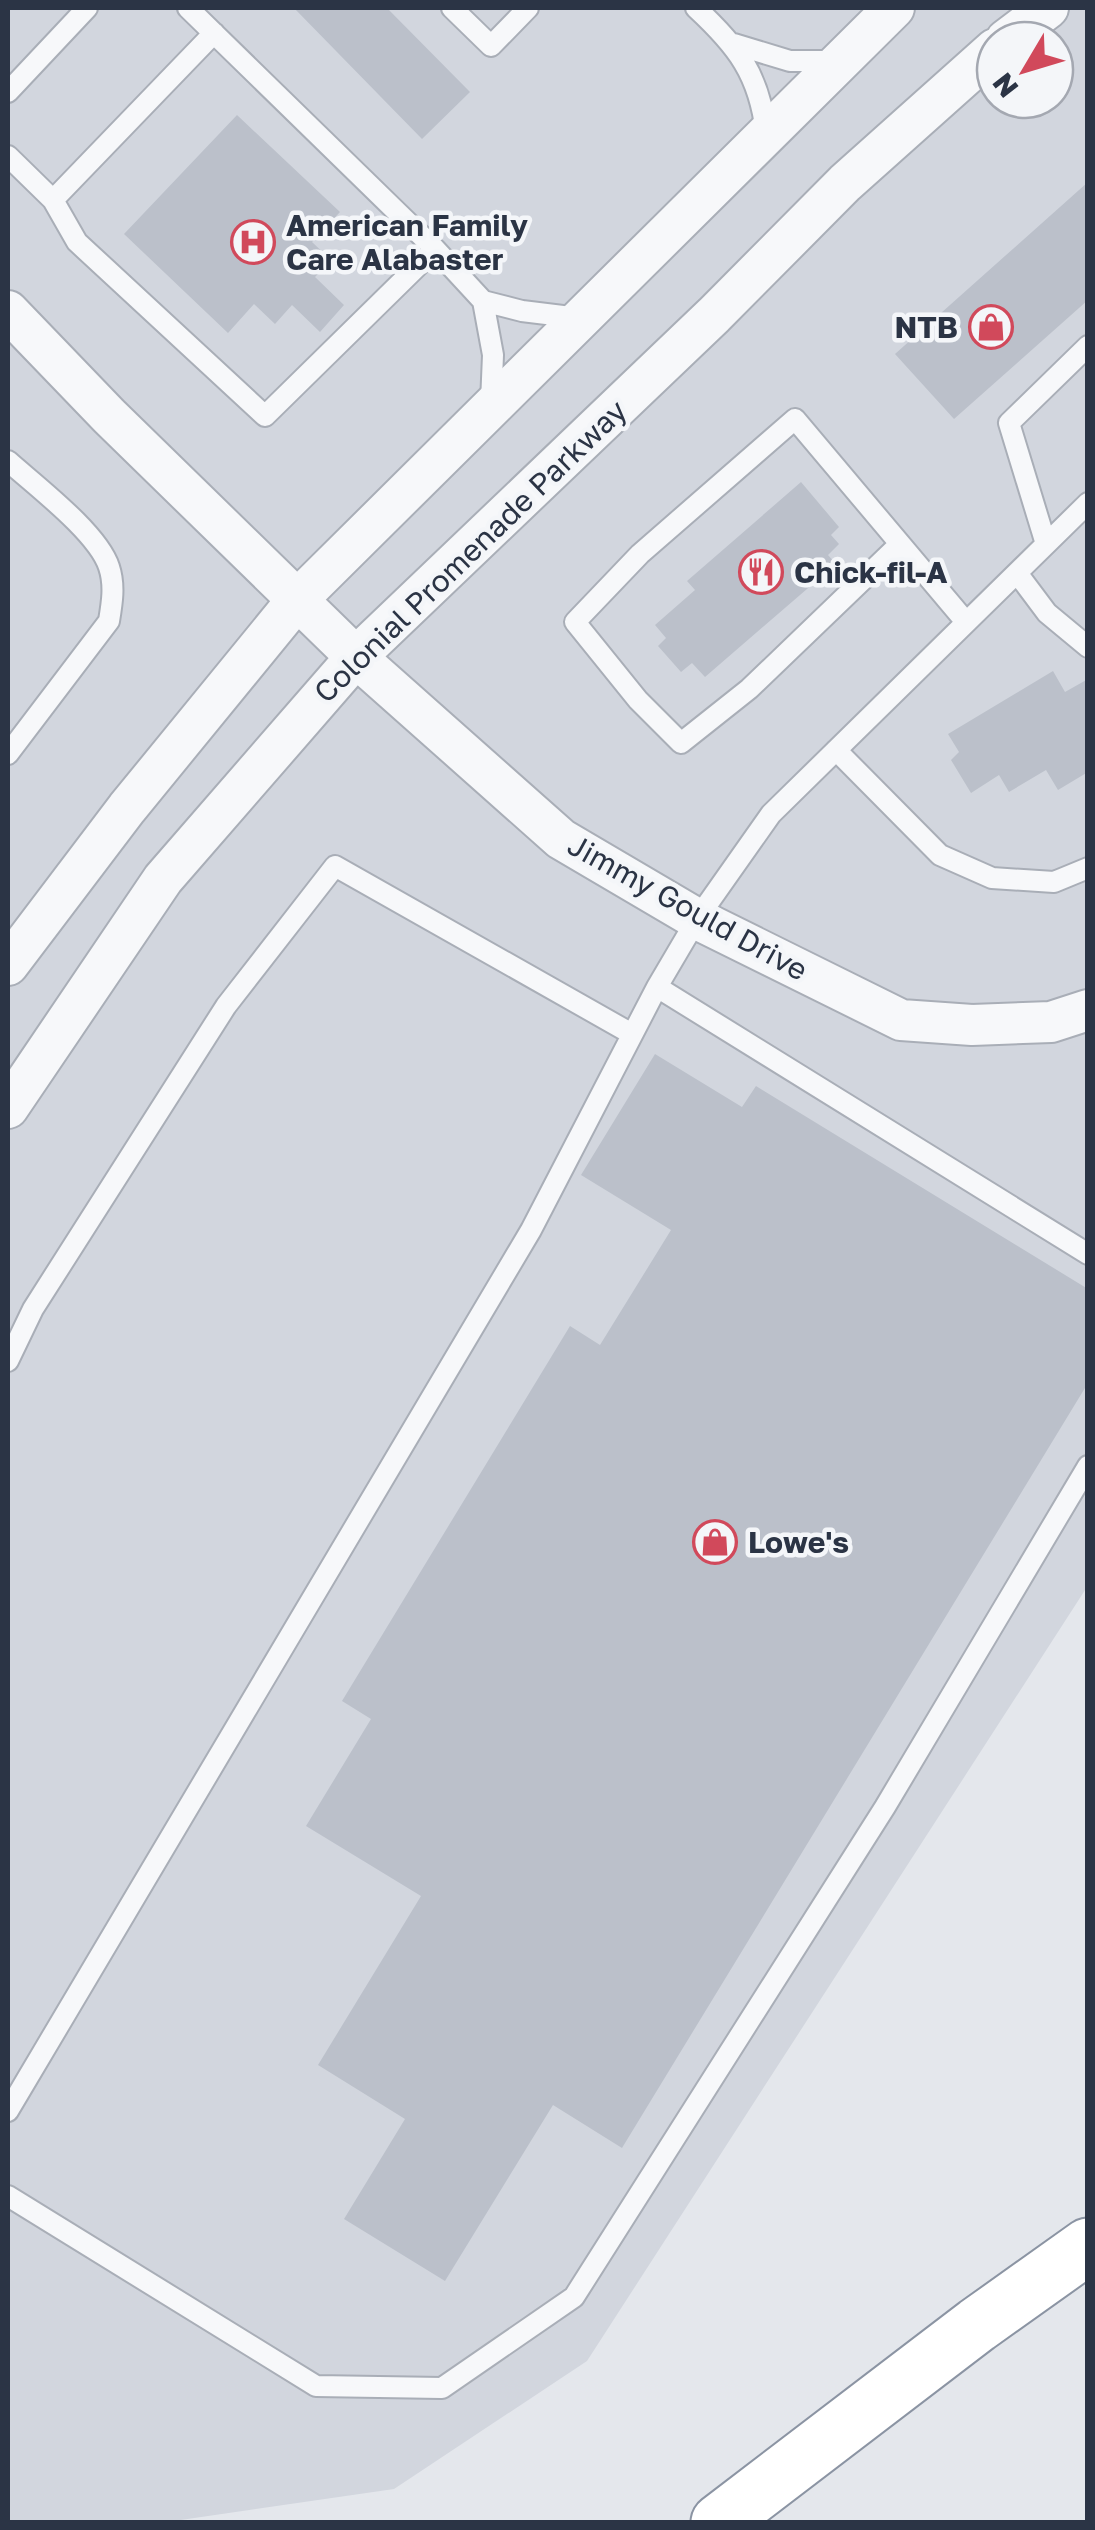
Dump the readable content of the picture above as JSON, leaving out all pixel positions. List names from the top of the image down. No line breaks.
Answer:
{"streets":{"street":["Colonial Promenade Parkway","Jimmy Gould Drive"]},"crossings":[["Colonial Promenade Parkway","Jimmy Gould Drive"]],"places":{"hospital":["American Family Care Alabaster"],"shop":["NTB","Lowe's"],"restaurant":["Chick-fil-A"]},"north":"bottom left"}
